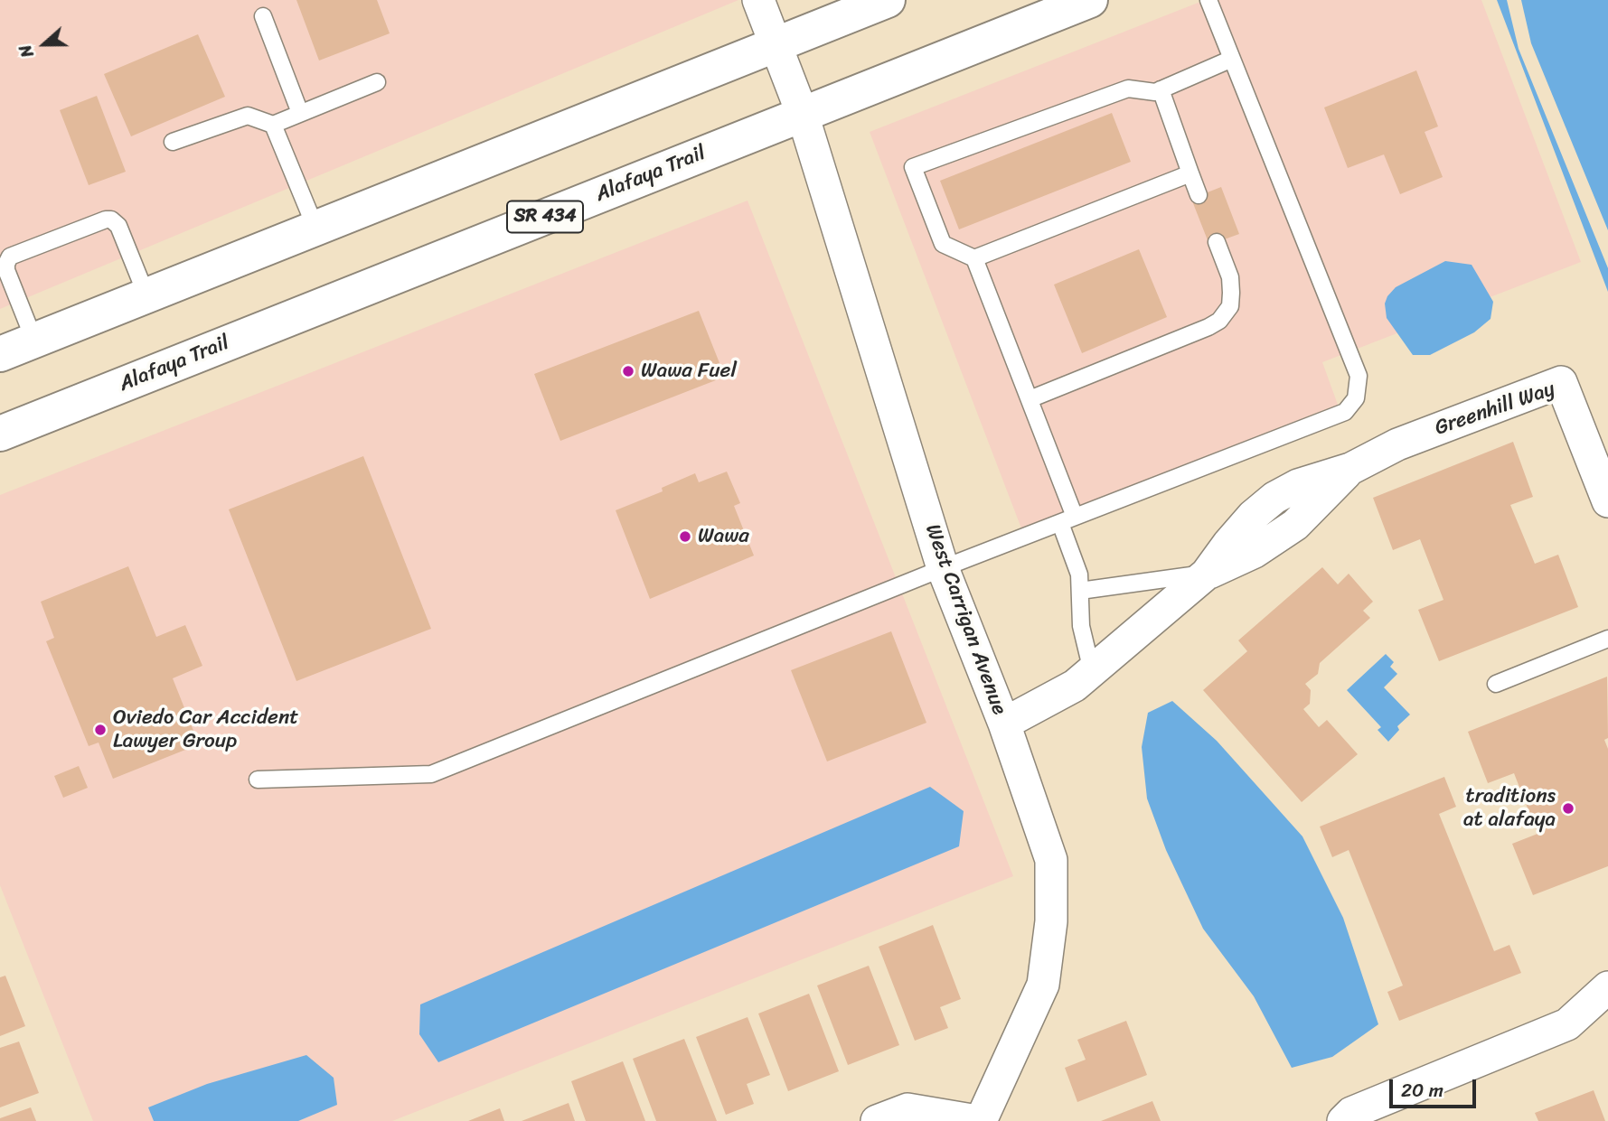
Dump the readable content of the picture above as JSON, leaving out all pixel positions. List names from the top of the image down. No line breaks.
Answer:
{"streets":{"main road":["Alafaya Trail","SR 434"],"street":["Greenhill Way","West Carrigan Avenue"]},"crossings":[["Alafaya Trail","West Carrigan Avenue"],["Greenhill Way","West Carrigan Avenue"]],"places":["Wawa Fuel","Wawa","Oviedo Car Accident Lawyer Group","traditions at alafaya"],"scale_bar":"20 m","north":"left"}
